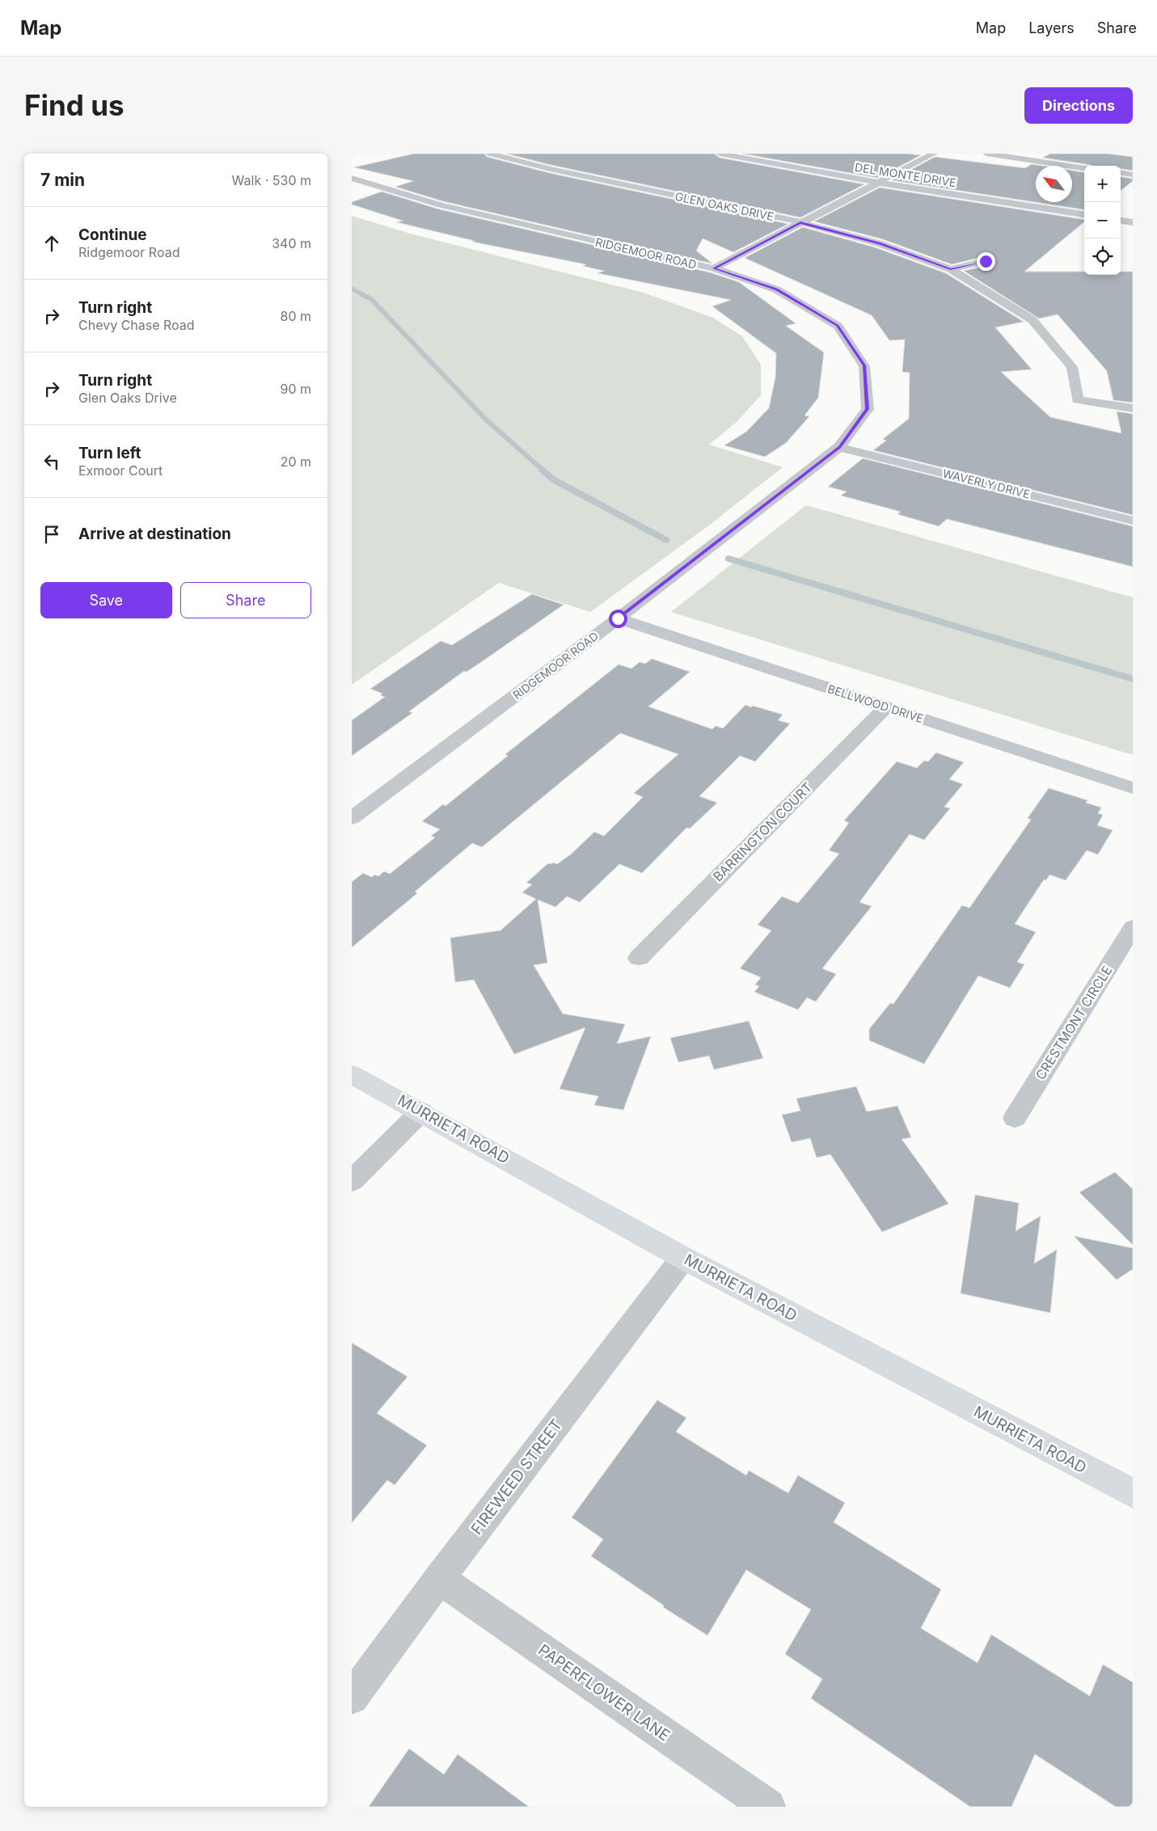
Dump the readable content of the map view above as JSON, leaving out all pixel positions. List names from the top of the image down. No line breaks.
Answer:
{"streets":{"main road":["MURRIETA ROAD"],"street":["DEL MONTE DRIVE","GLEN OAKS DRIVE","RIDGEMOOR ROAD","WAVERLY DRIVE","BELLWOOD DRIVE","BARRINGTON COURT","CRESTMONT CIRCLE","FIREWEED STREET","PAPERFLOWER LANE"]},"crossings":[["RIDGEMOOR ROAD","WAVERLY DRIVE"],["RIDGEMOOR ROAD","BELLWOOD DRIVE"],["BELLWOOD DRIVE","BARRINGTON COURT"],["MURRIETA ROAD","FIREWEED STREET"],["FIREWEED STREET","PAPERFLOWER LANE"]],"north":"top left","page":{"header":"Map","nav":["Map","Layers","Share"],"buttons":["Directions",["Save","Share"]],"title":"Find us","heading":["7 min","Walk · 530 m"],"map_buttons":["+","−"],"list":[["Continue","Ridgemoor Road","340 m"],["Turn right","Chevy Chase Road","80 m"],["Turn right","Glen Oaks Drive","90 m"],["Turn left","Exmoor Court","20 m"],"Arrive at destination"]}}
